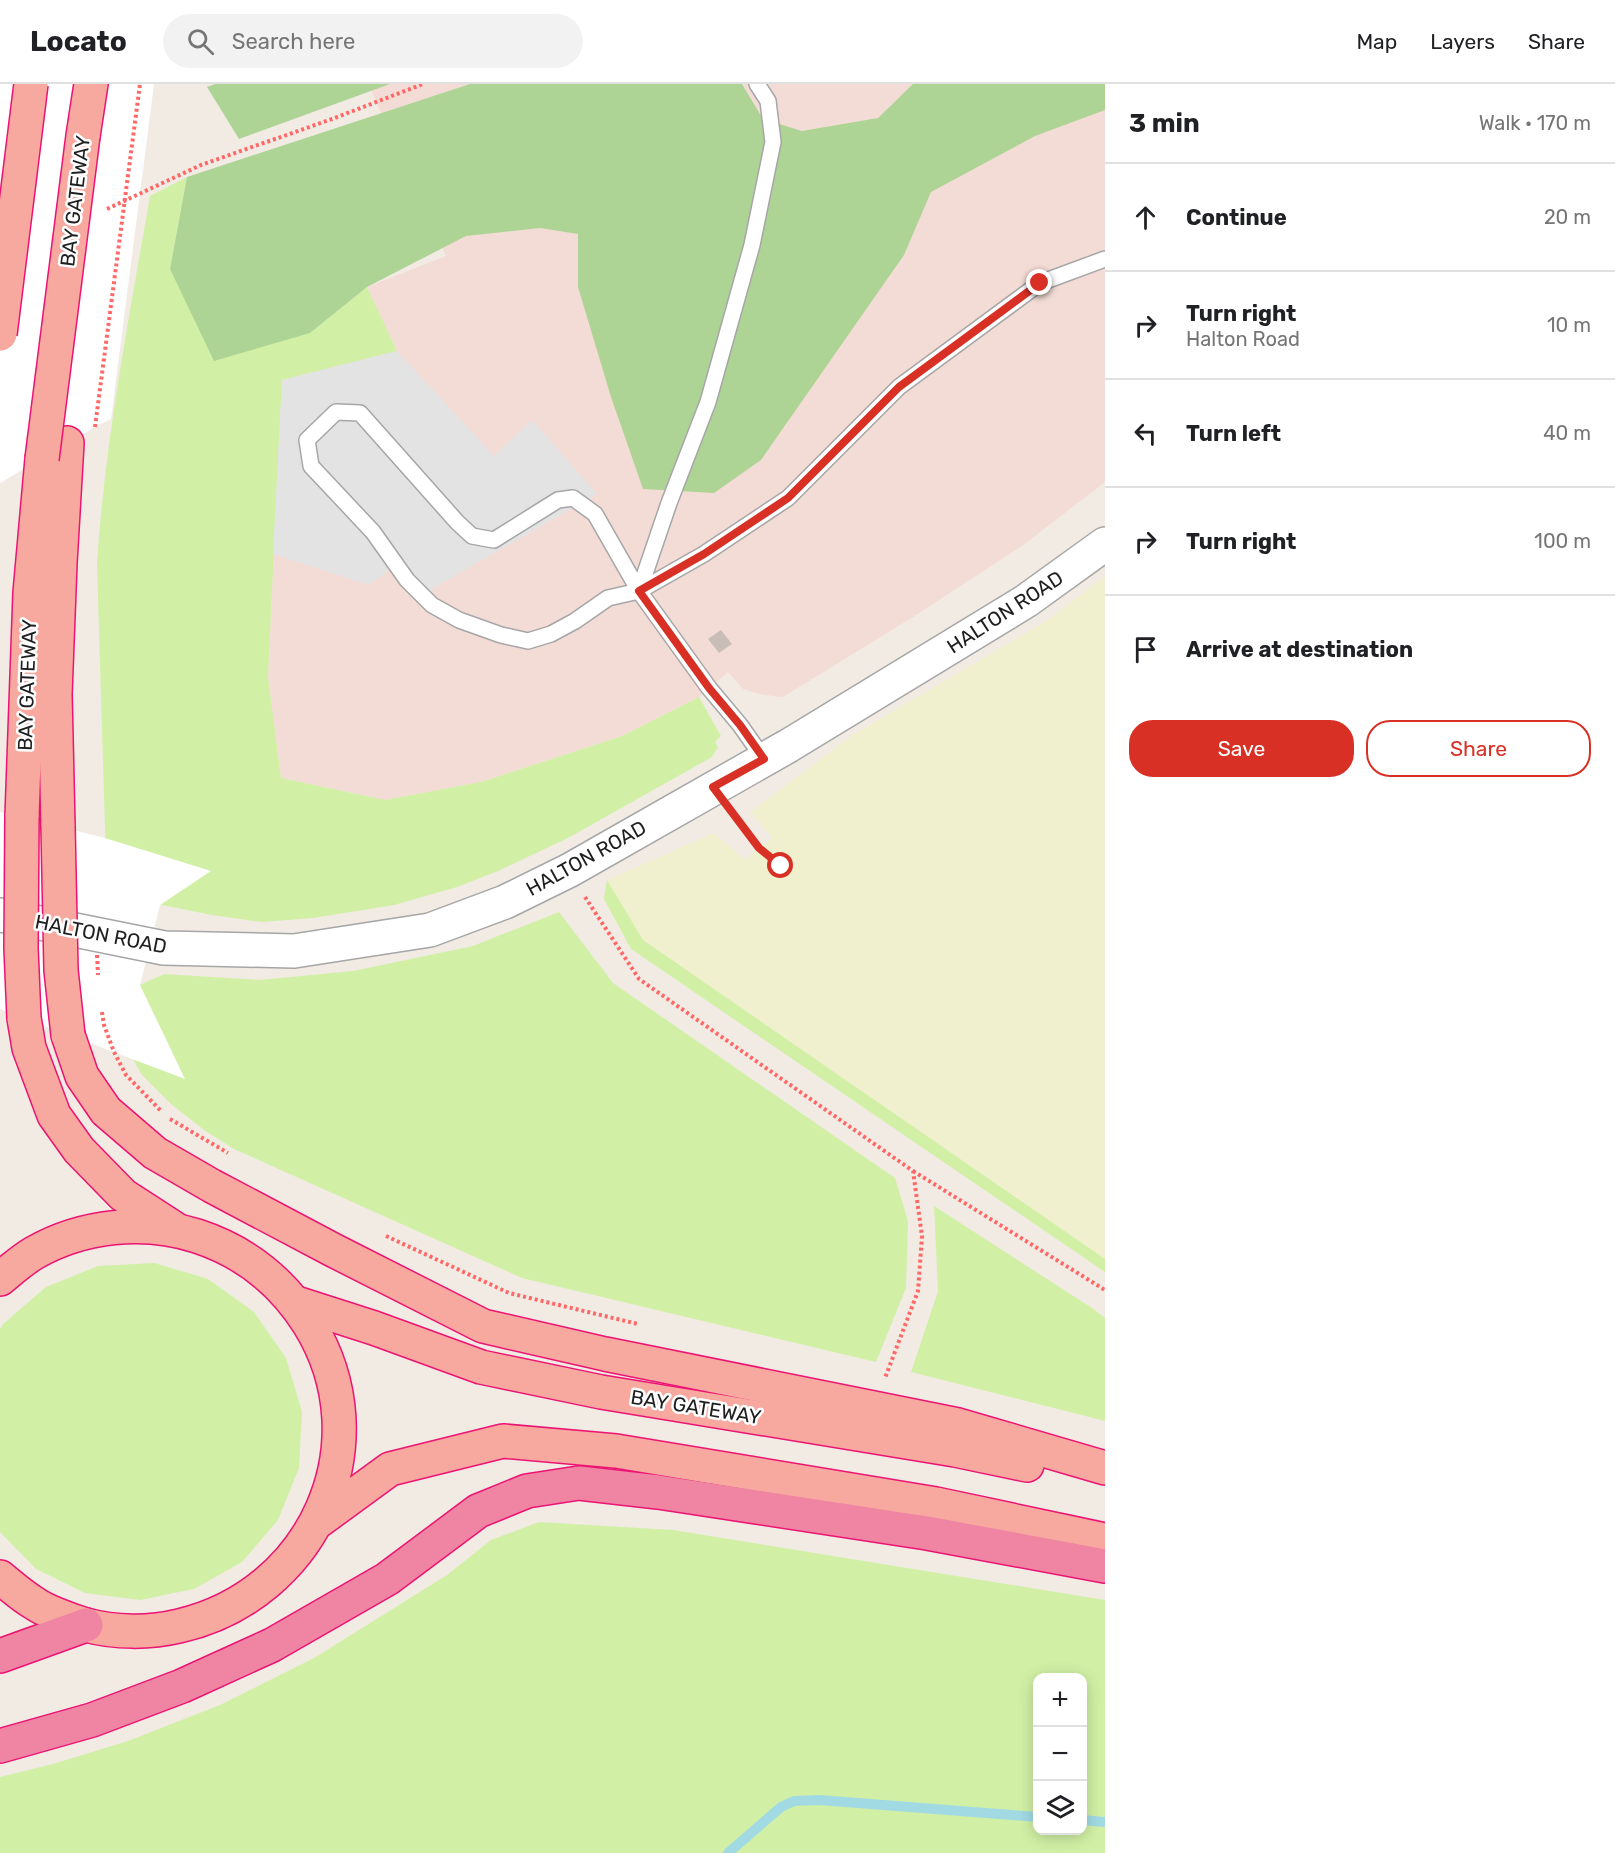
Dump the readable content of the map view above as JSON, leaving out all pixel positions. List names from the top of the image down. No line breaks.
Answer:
{"streets":{"highway":["BAY GATEWAY"],"street":["HALTON ROAD"]},"page":{"header":"Locato","search":"Search here","nav":["Map","Layers","Share"],"heading":["3 min","Walk · 170 m"],"list":[["Continue","20 m"],["Turn right","Halton Road","10 m"],["Turn left","40 m"],["Turn right","100 m"],"Arrive at destination"],"buttons":["Save","Share"],"map_buttons":["+","−"]}}
